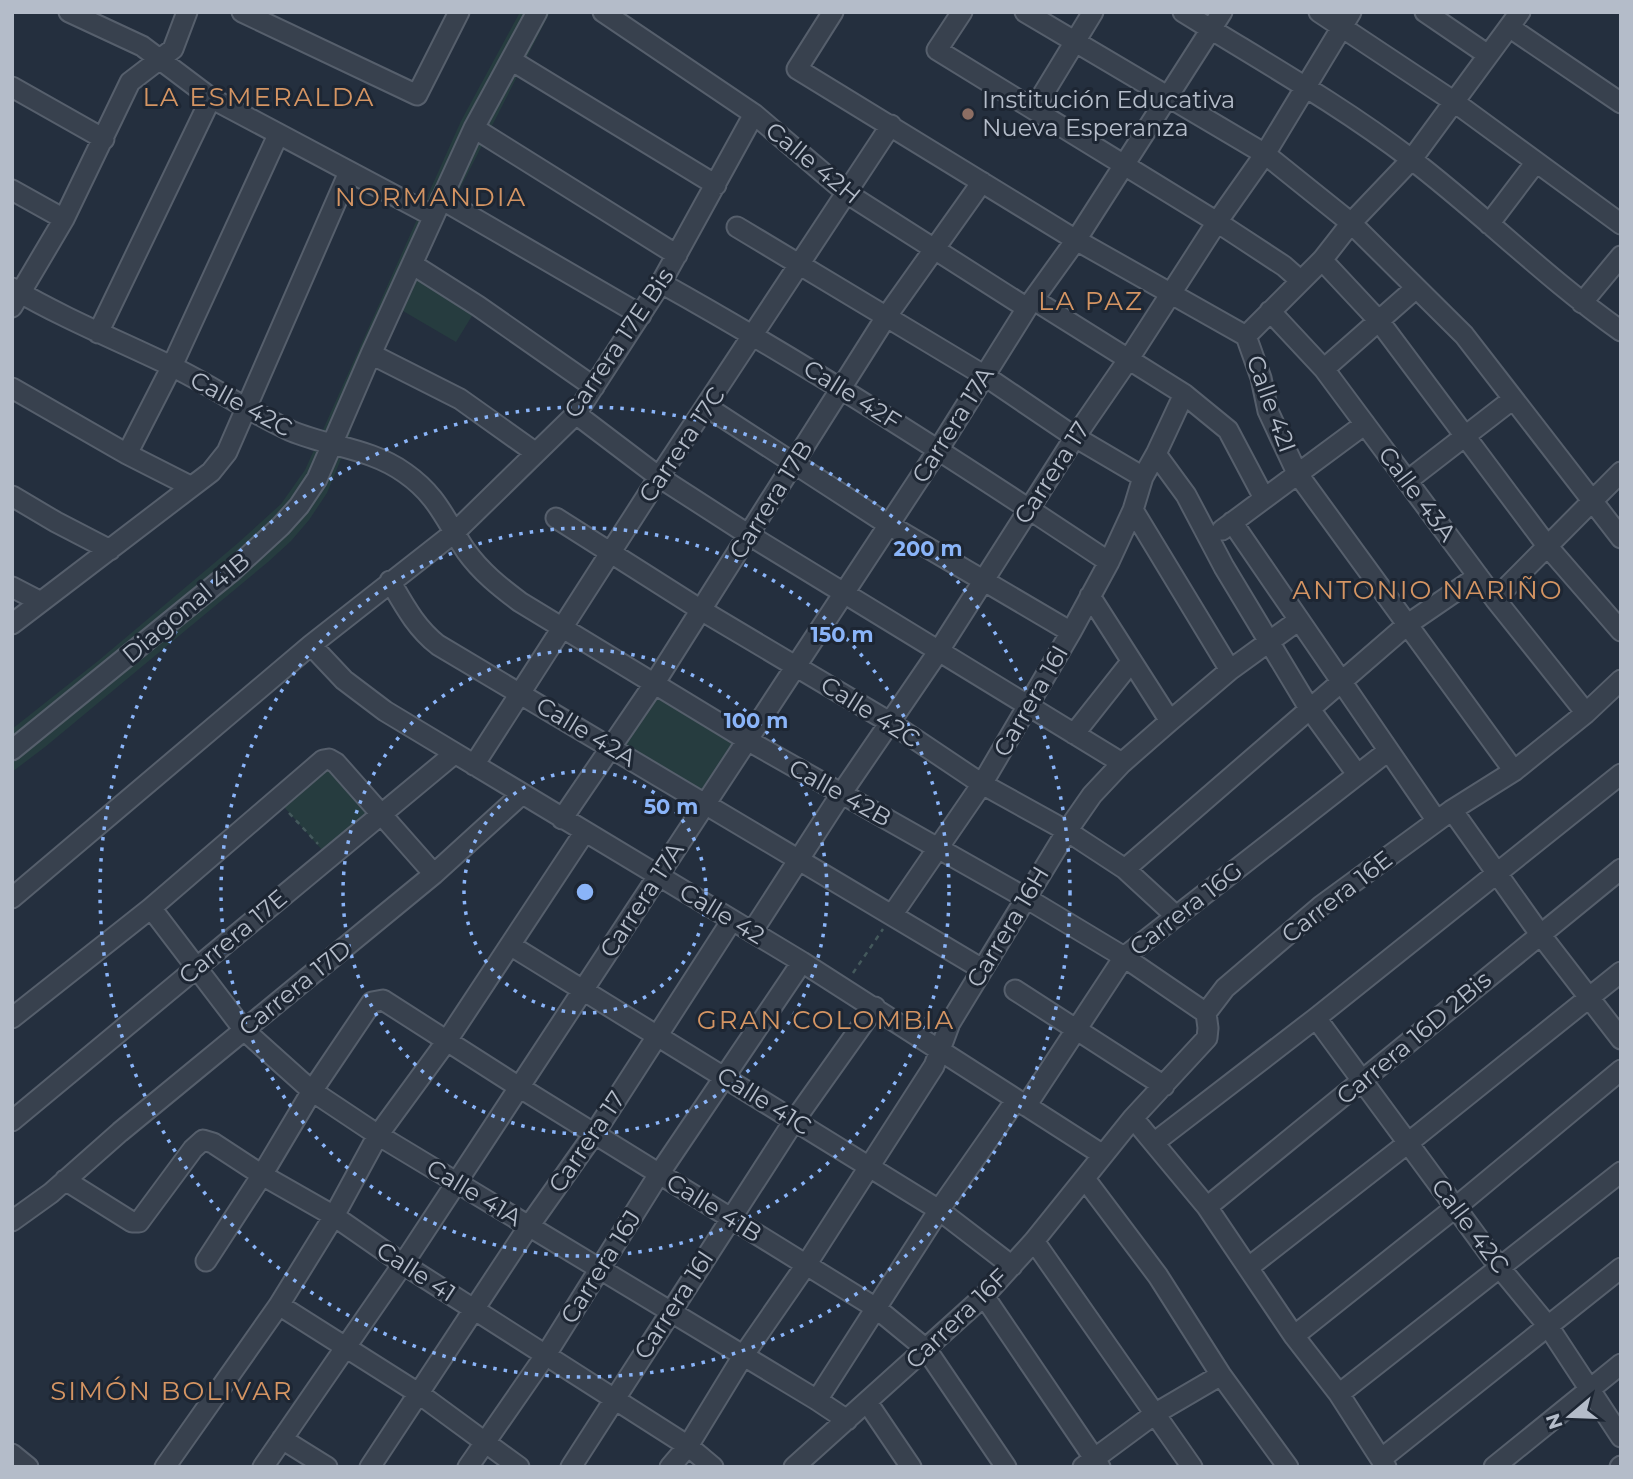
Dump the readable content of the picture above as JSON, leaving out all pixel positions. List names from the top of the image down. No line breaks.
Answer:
{"streets":{"street":["Calle 42H","Carrera 17E Bis","Calle 42F","Calle 42C","Calle 42I","Carrera 17A","Carrera 17C","Carrera 17","Calle 43A","Carrera 17B","Diagonal 41B","Carrera 16I","Calle 42A","Calle 42B","Carrera 16E","Carrera 16G","Calle 42","Carrera 16H","Carrera 17E","Carrera 17D","Carrera 16D 2Bis","Calle 41C","Calle 41A","Calle 41B","Carrera 16J","Calle 41","Carrera 16F"]},"crossings":[["Calle 42H","Carrera 17E Bis"],["Calle 42H","Carrera 17A"],["Calle 42H","Carrera 17C"],["Calle 42H","Carrera 17"],["Calle 42H","Carrera 17B"],["Calle 42H","Carrera 16I"],["Carrera 17E Bis","Calle 42F"],["Carrera 17E Bis","Calle 42C"],["Carrera 17E Bis","Calle 42A"],["Carrera 17E Bis","Calle 42B"],["Carrera 17E Bis","Calle 42"],["Calle 42F","Carrera 17A"],["Calle 42F","Carrera 17C"],["Calle 42F","Carrera 17"],["Calle 42F","Carrera 17B"],["Calle 42F","Carrera 16I"],["Calle 42C","Carrera 17A"],["Calle 42C","Carrera 17C"],["Calle 42C","Carrera 17"],["Calle 42C","Carrera 17B"],["Calle 42C","Diagonal 41B"],["Calle 42C","Carrera 16I"],["Calle 42C","Calle 42B"],["Calle 42C","Carrera 16G"],["Calle 42C","Carrera 16H"],["Calle 42C","Carrera 16D 2Bis"],["Calle 42I","Carrera 17A"],["Calle 42I","Carrera 17C"],["Calle 42I","Carrera 17"],["Calle 42I","Carrera 17B"],["Calle 42I","Carrera 16E"],["Carrera 17A","Calle 42A"],["Carrera 17A","Calle 42B"],["Carrera 17A","Calle 42"],["Carrera 17A","Calle 41C"],["Carrera 17A","Calle 41A"],["Carrera 17A","Calle 41B"],["Carrera 17A","Calle 41"],["Carrera 17C","Calle 42A"],["Carrera 17C","Calle 42B"],["Carrera 17C","Calle 42"],["Carrera 17","Calle 42A"],["Carrera 17","Calle 42B"],["Carrera 17","Calle 42"],["Carrera 17","Calle 41C"],["Carrera 17","Calle 41A"],["Carrera 17","Calle 41B"],["Carrera 17","Calle 41"],["Calle 43A","Carrera 16E"],["Carrera 17B","Calle 42A"],["Carrera 17B","Calle 42B"],["Carrera 17B","Calle 42"],["Carrera 16I","Calle 42A"],["Carrera 16I","Calle 42B"],["Carrera 16I","Calle 42"],["Carrera 16I","Calle 41C"],["Carrera 16I","Calle 41A"],["Carrera 16I","Calle 41B"],["Carrera 16I","Calle 41"],["Calle 42A","Carrera 16H"],["Calle 42B","Carrera 16E"],["Calle 42B","Carrera 16G"],["Calle 42B","Carrera 16H"],["Carrera 16E","Calle 42"],["Carrera 16E","Carrera 16F"],["Carrera 16G","Calle 42"],["Carrera 16G","Calle 41C"],["Carrera 16G","Calle 41A"],["Carrera 16G","Calle 41B"],["Calle 42","Carrera 16H"],["Calle 42","Carrera 17E"],["Calle 42","Carrera 17D"],["Calle 42","Carrera 16J"],["Calle 42","Carrera 16F"],["Carrera 16H","Calle 41C"],["Carrera 16H","Calle 41A"],["Carrera 16H","Calle 41B"],["Carrera 16H","Calle 41"],["Carrera 17E","Calle 41A"],["Carrera 17D","Calle 41A"],["Carrera 17D","Calle 41"],["Calle 41C","Carrera 16J"],["Calle 41C","Carrera 16F"],["Calle 41A","Calle 41B"],["Calle 41A","Carrera 16J"],["Calle 41A","Carrera 16F"],["Calle 41B","Carrera 16J"],["Calle 41B","Carrera 16F"],["Carrera 16J","Calle 41"]],"districts":["LA ESMERALDA","NORMANDIA","LA PAZ","ANTONIO NARIÑO","GRAN COLOMBIA","SIMÓN BOLIVAR"],"places":["Institución Educativa Nueva Esperanza"],"north":"left","rings":["200 m","150 m","100 m","50 m"]}
